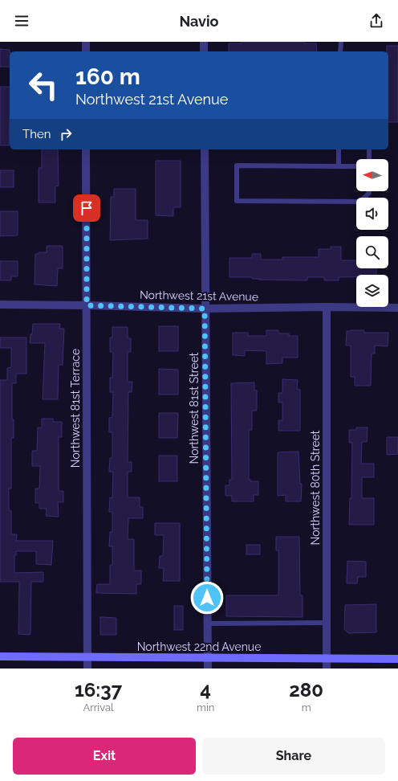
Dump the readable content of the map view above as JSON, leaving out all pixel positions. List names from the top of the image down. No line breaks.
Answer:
{"streets":{"main road":["Northwest 22nd Avenue"],"street":["Northwest 21st Avenue","Northwest 81st Terrace","Northwest 81st Street","Northwest 80th Street"]},"crossings":[["Northwest 21st Avenue","Northwest 81st Terrace"],["Northwest 21st Avenue","Northwest 81st Street"],["Northwest 21st Avenue","Northwest 80th Street"],["Northwest 81st Terrace","Northwest 22nd Avenue"],["Northwest 81st Street","Northwest 22nd Avenue"],["Northwest 80th Street","Northwest 22nd Avenue"]],"north":"left","page":{"header":"Navio","turn":["160 m","Northwest 21st Avenue"],"then":"Then","eta":["16:37","Arrival","4","min","280","m"],"buttons":["Exit","Share"]}}
